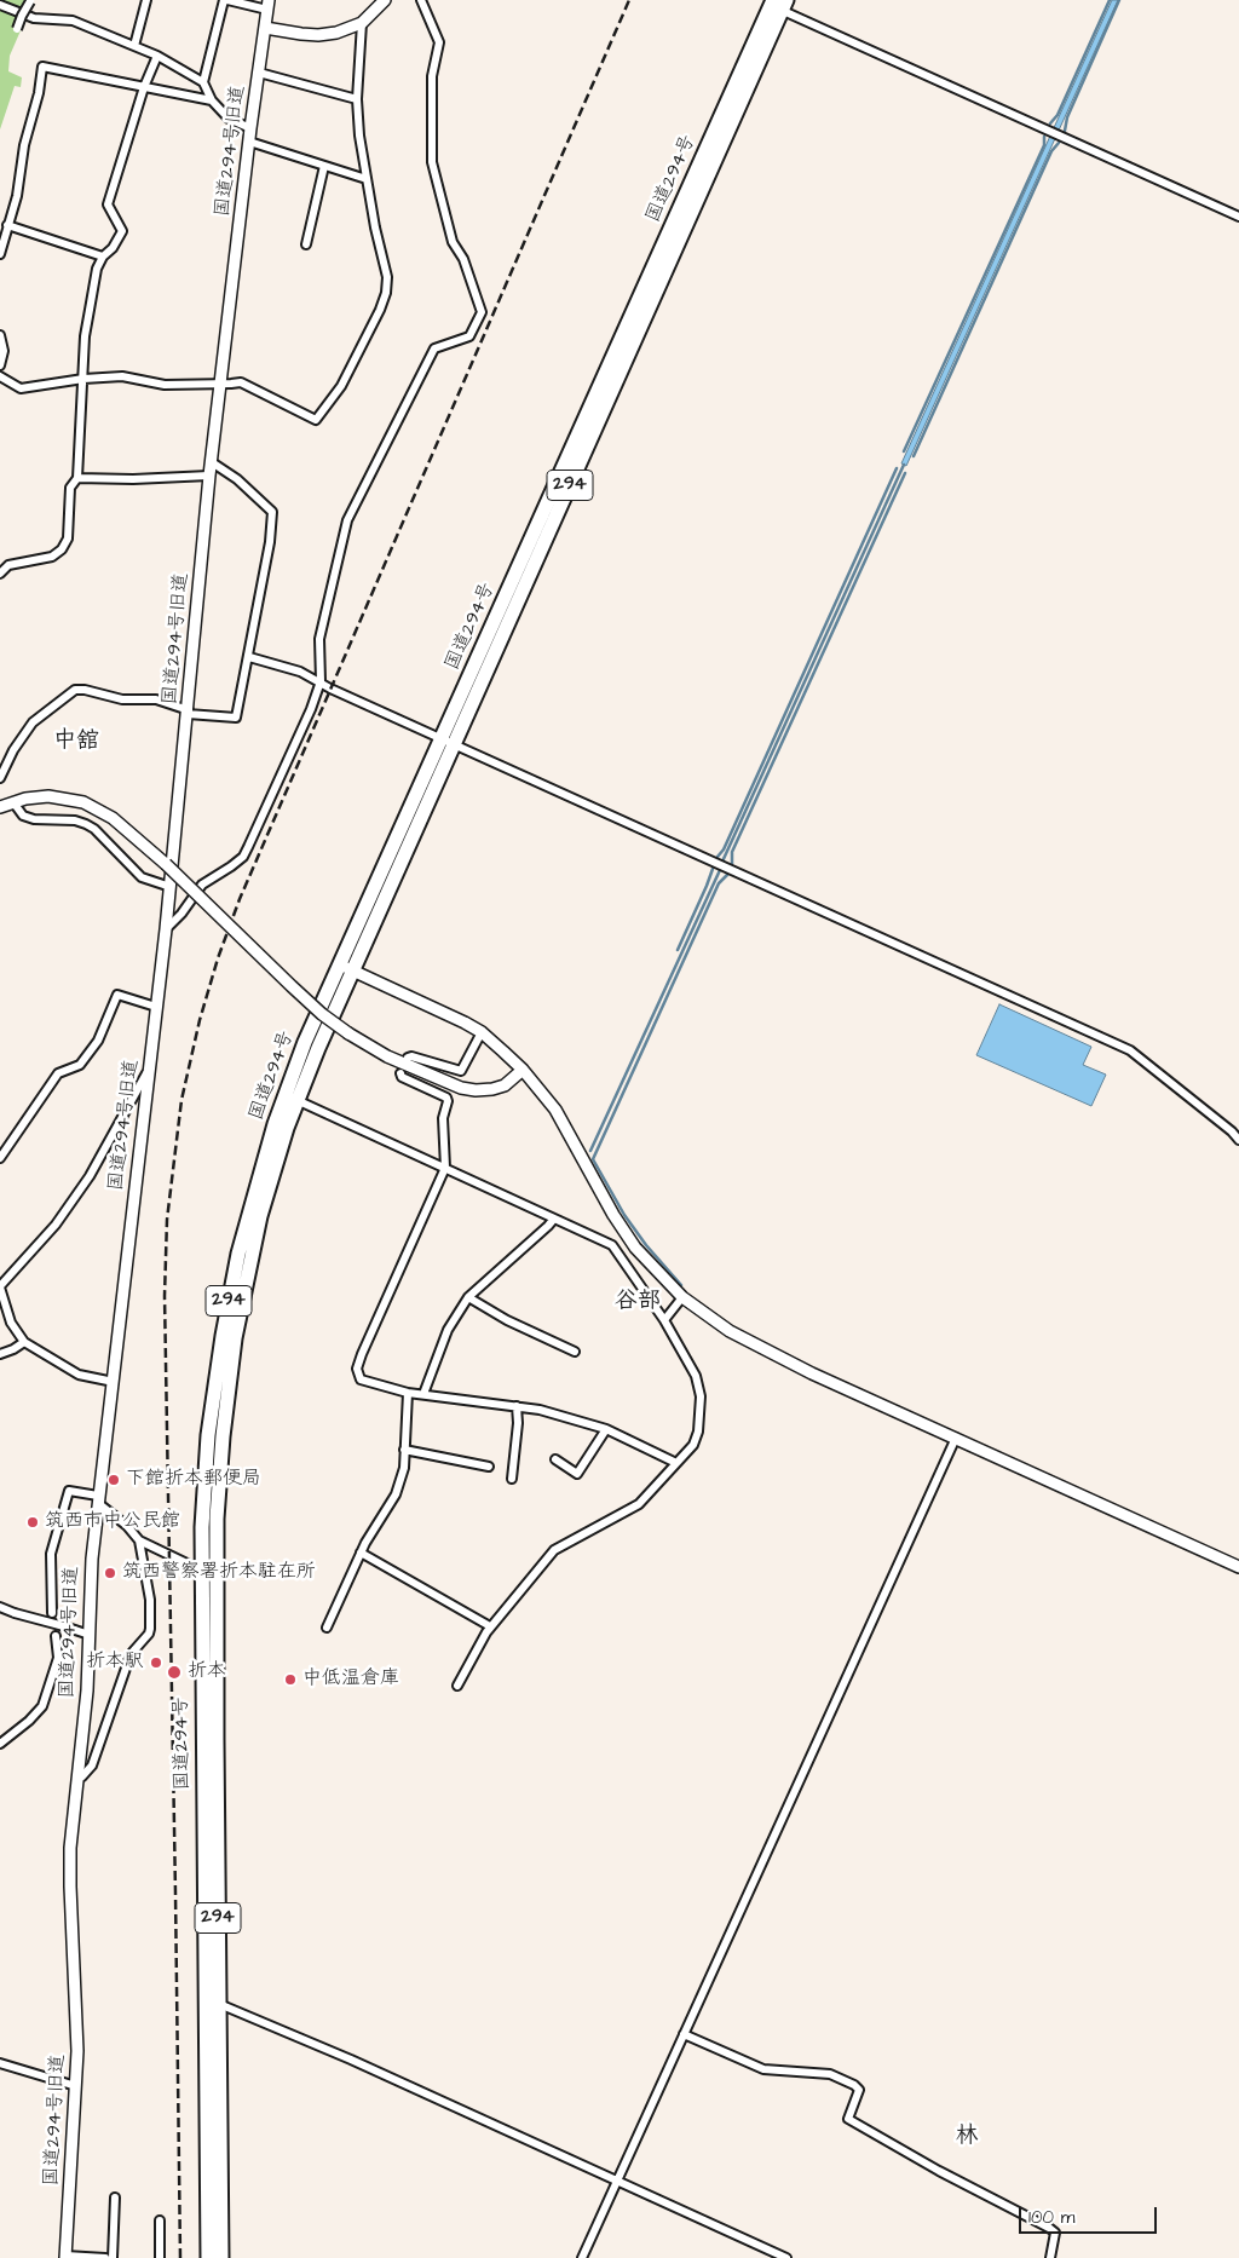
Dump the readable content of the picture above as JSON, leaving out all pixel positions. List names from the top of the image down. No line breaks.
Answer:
{"streets":{"highway":["国道294号","294"],"street":["国道294号旧道"]},"districts":["中舘","谷部","林"],"places":["下館折本郵便局","筑西市中公民館","筑西警察署折本駐在所","折本駅","折本","中低温倉庫"],"scale_bar":"100 m"}
